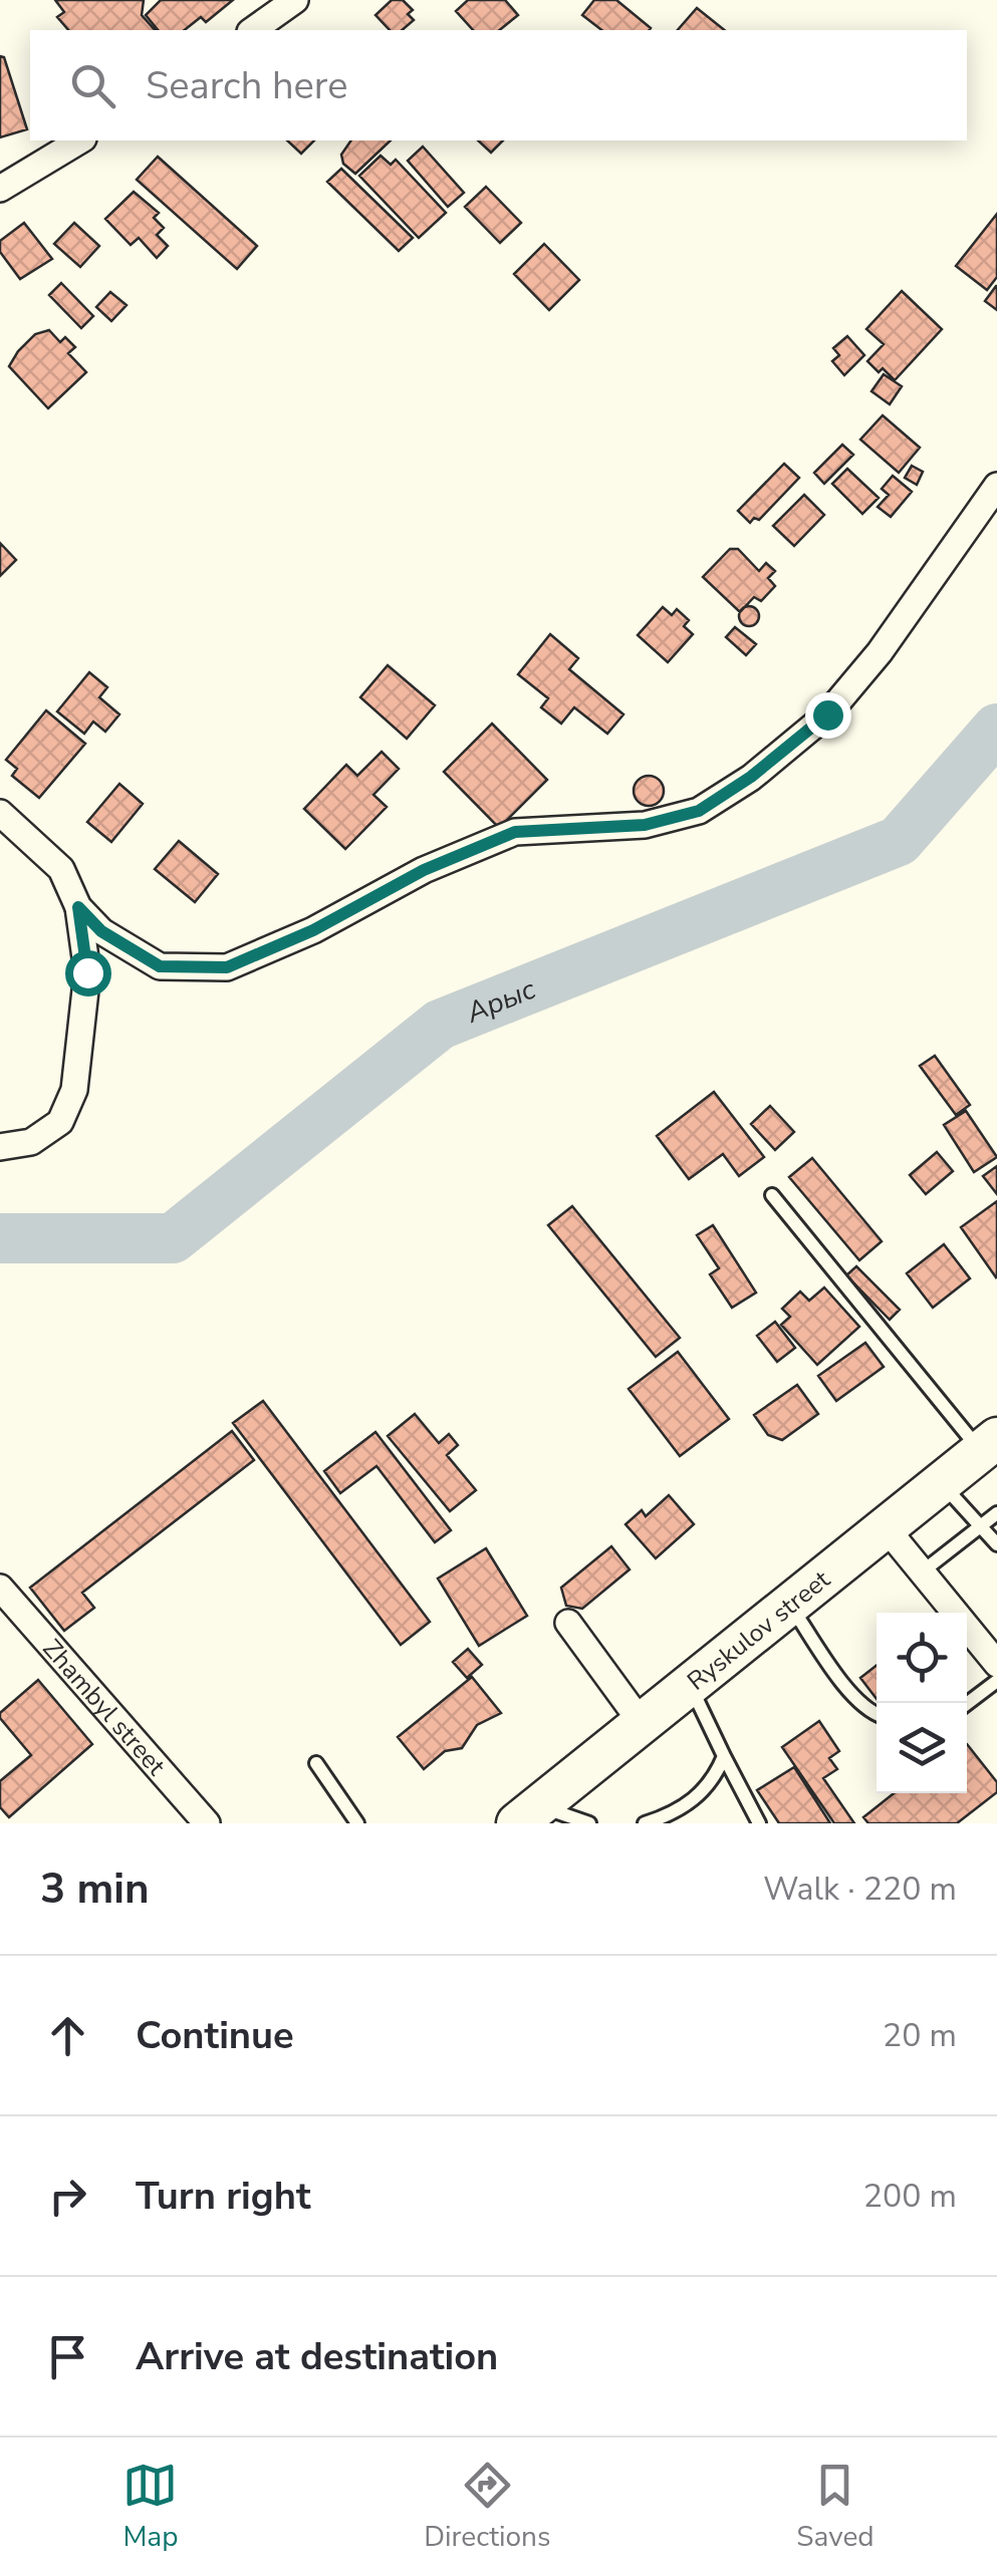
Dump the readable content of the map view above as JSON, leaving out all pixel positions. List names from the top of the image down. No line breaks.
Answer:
{"streets":{"main road":["Ryskulov street"],"street":["Zhambyl street"]},"water":["Арыс"],"page":{"search":"Search here","heading":["3 min","Walk · 220 m"],"list":[["Continue","20 m"],["Turn right","200 m"],"Arrive at destination"],"nav":["Map","Directions","Saved"]}}
